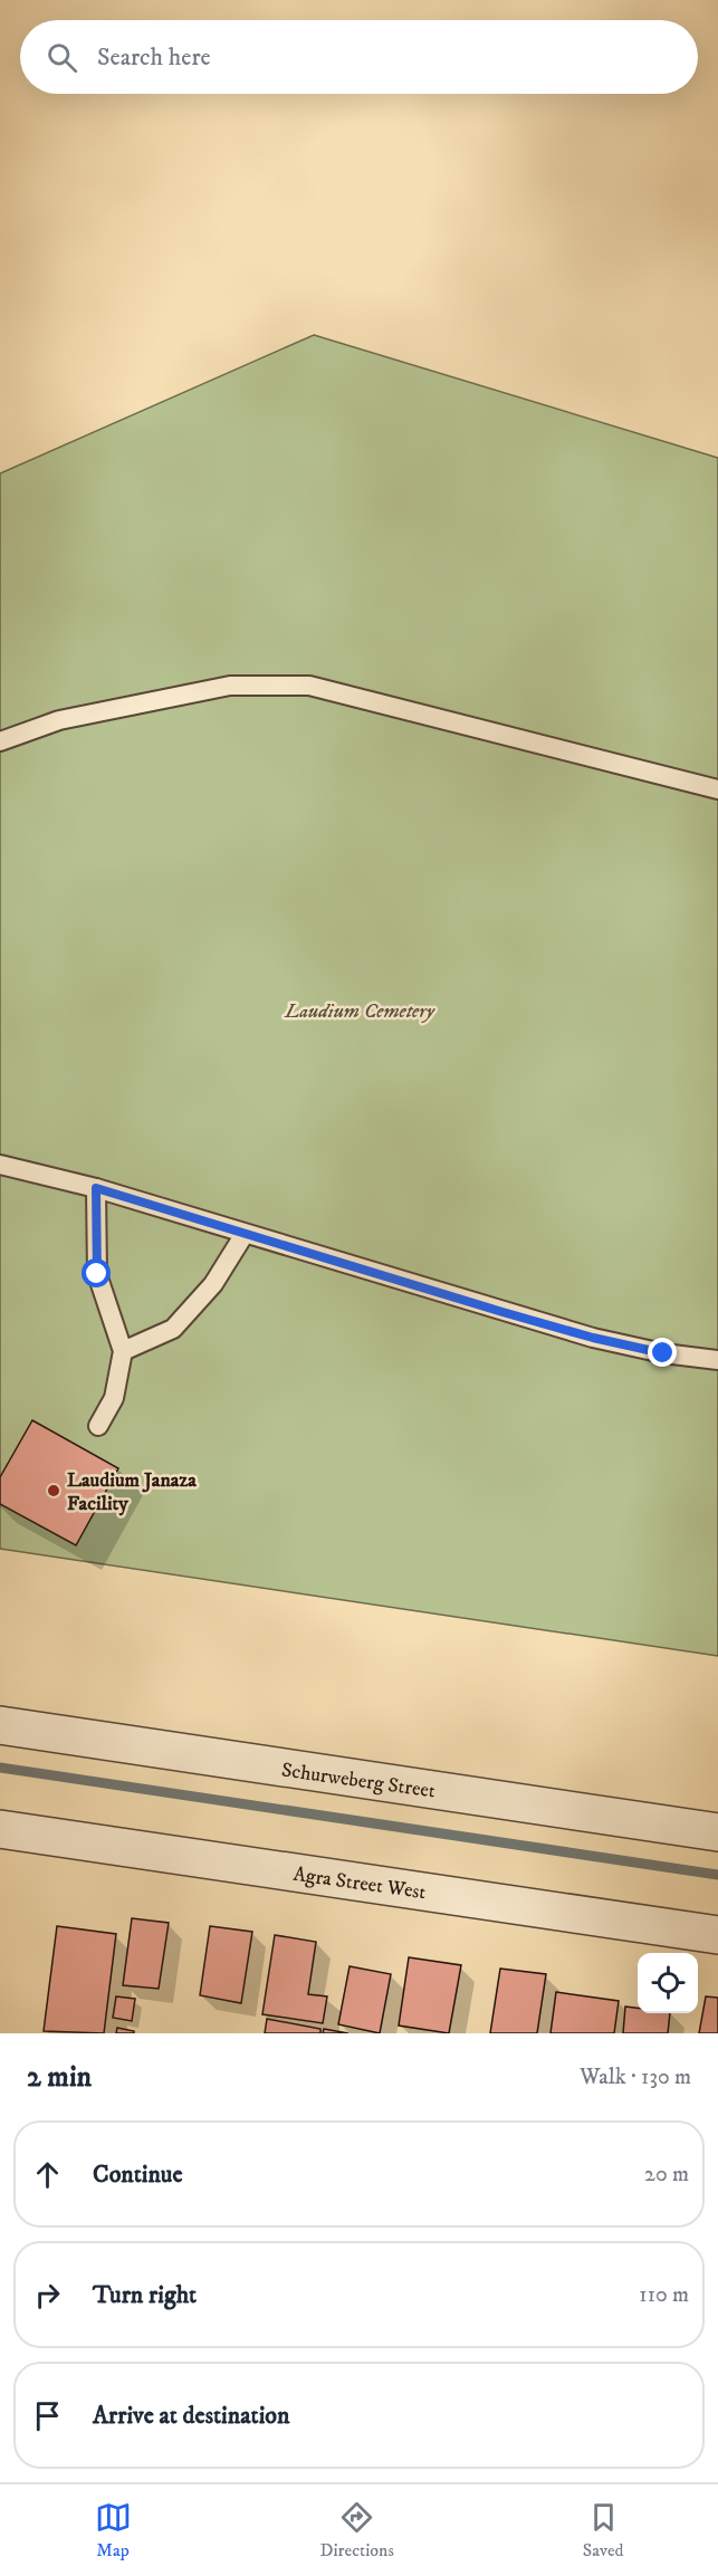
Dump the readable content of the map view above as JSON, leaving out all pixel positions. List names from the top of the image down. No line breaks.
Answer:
{"streets":{"street":["Schurweberg Street","Agra Street West"]},"parks":["Laudium Cemetery"],"places":["Laudium Janaza Facility"],"page":{"search":"Search here","heading":["2 min","Walk · 130 m"],"list":[["Continue","20 m"],["Turn right","110 m"],"Arrive at destination"],"nav":["Map","Directions","Saved"]}}
